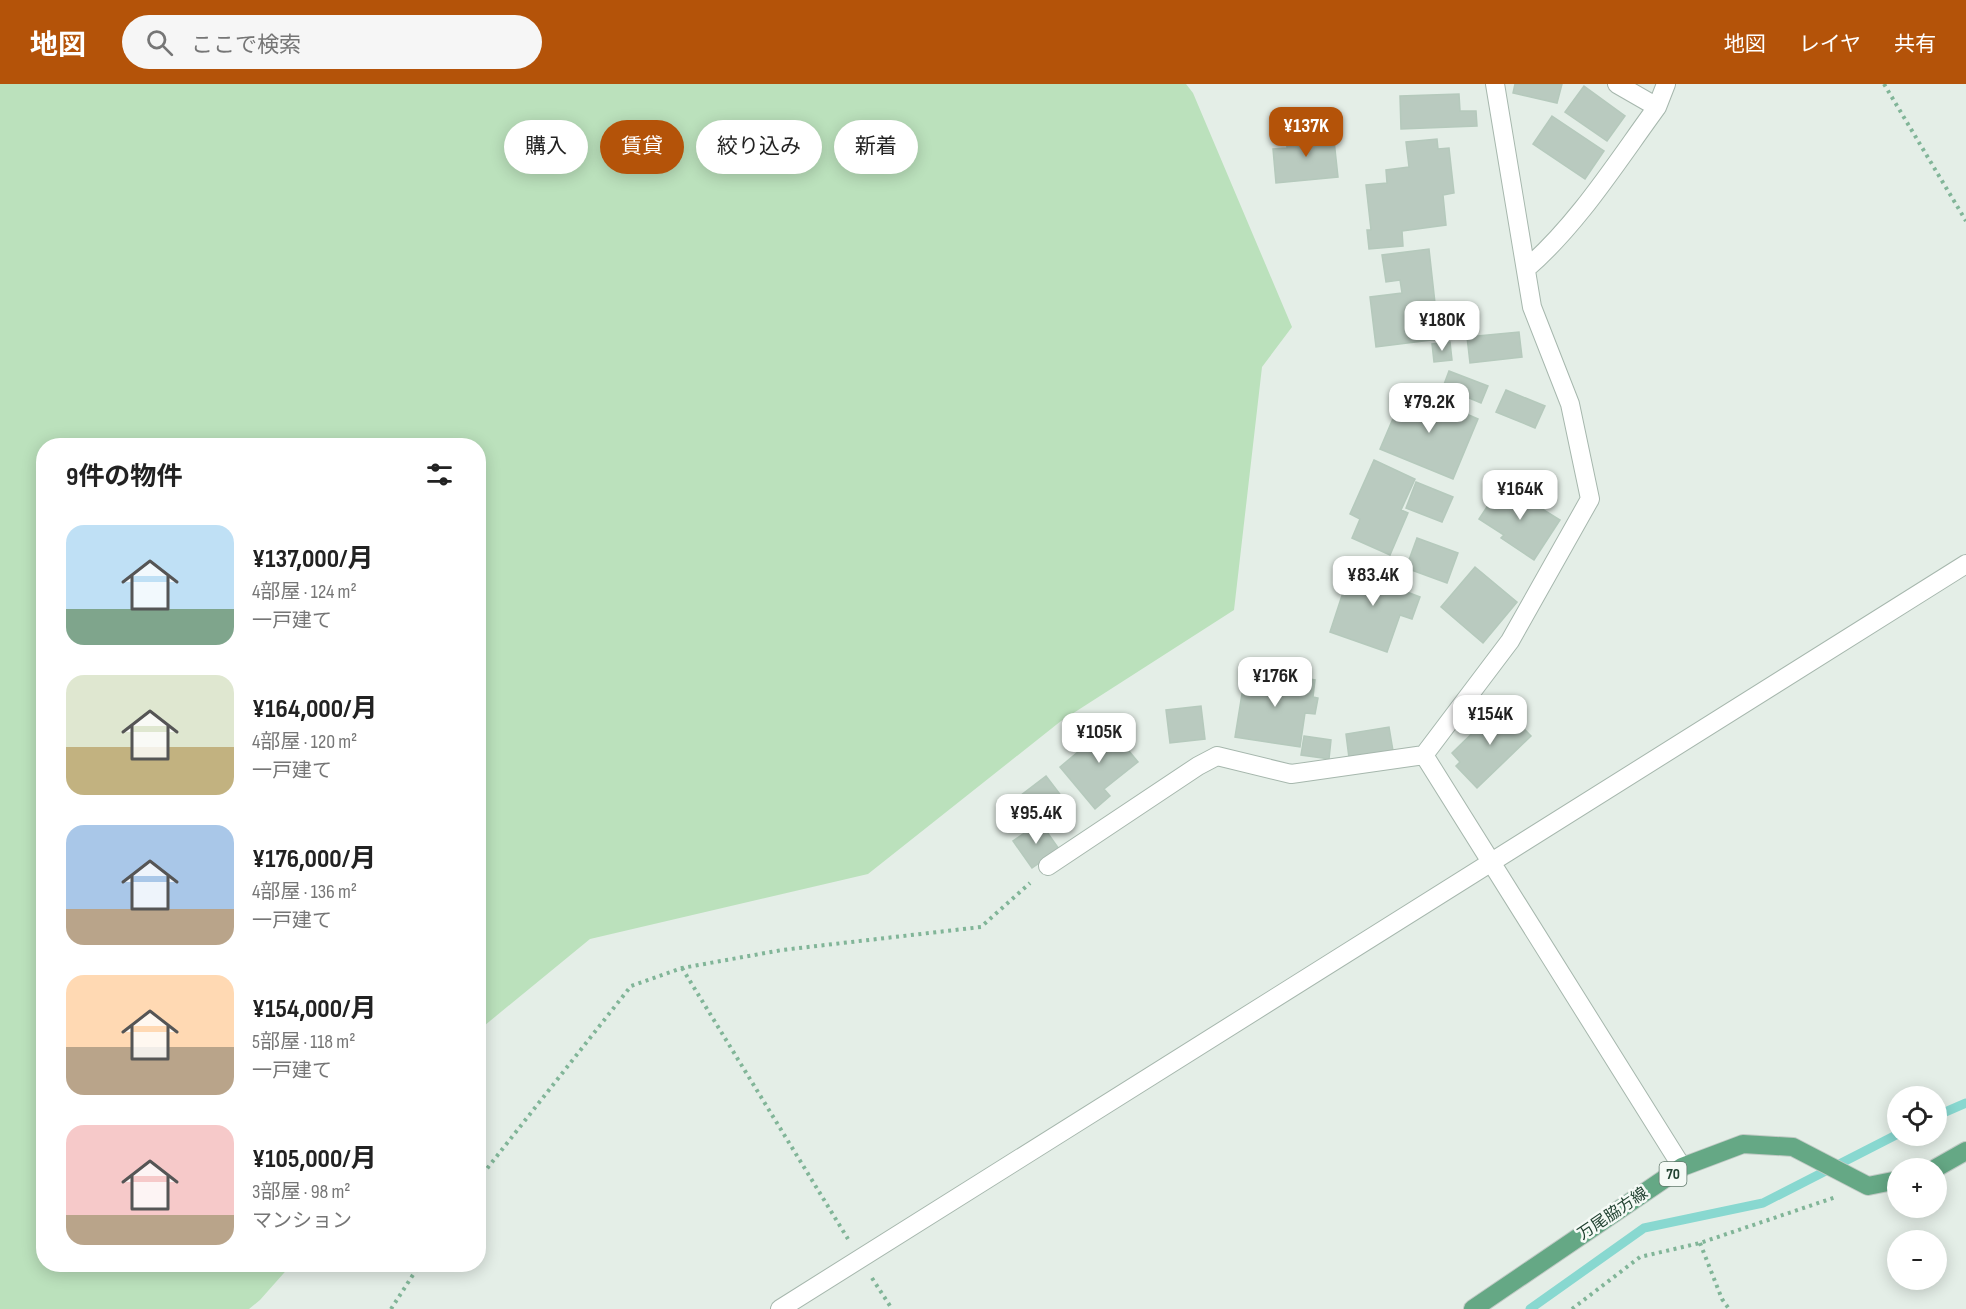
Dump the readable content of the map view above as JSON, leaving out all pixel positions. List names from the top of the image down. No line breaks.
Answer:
{"streets":{"main road":["70","万尾脇方線"]},"page":{"header":"地図","search":"ここで検索","nav":["地図","レイヤ","共有"],"price":["¥137K","¥180K","¥79.2K","¥164K","¥83.4K","¥176K","¥154K","¥105K","¥95.4K"],"chip":["購入","賃貸","絞り込み","新着"],"heading":"9件の物件","list":[{"name":"¥137,000/月","note":"4部屋 · 124 m² · 一戸建て"},{"name":"¥164,000/月","note":"4部屋 · 120 m² · 一戸建て"},{"name":"¥176,000/月","note":"4部屋 · 136 m² · 一戸建て"},{"name":"¥154,000/月","note":"5部屋 · 118 m² · 一戸建て"},{"name":"¥105,000/月","note":"3部屋 · 98 m² · マンション"}],"map_buttons":["+","−"]}}
